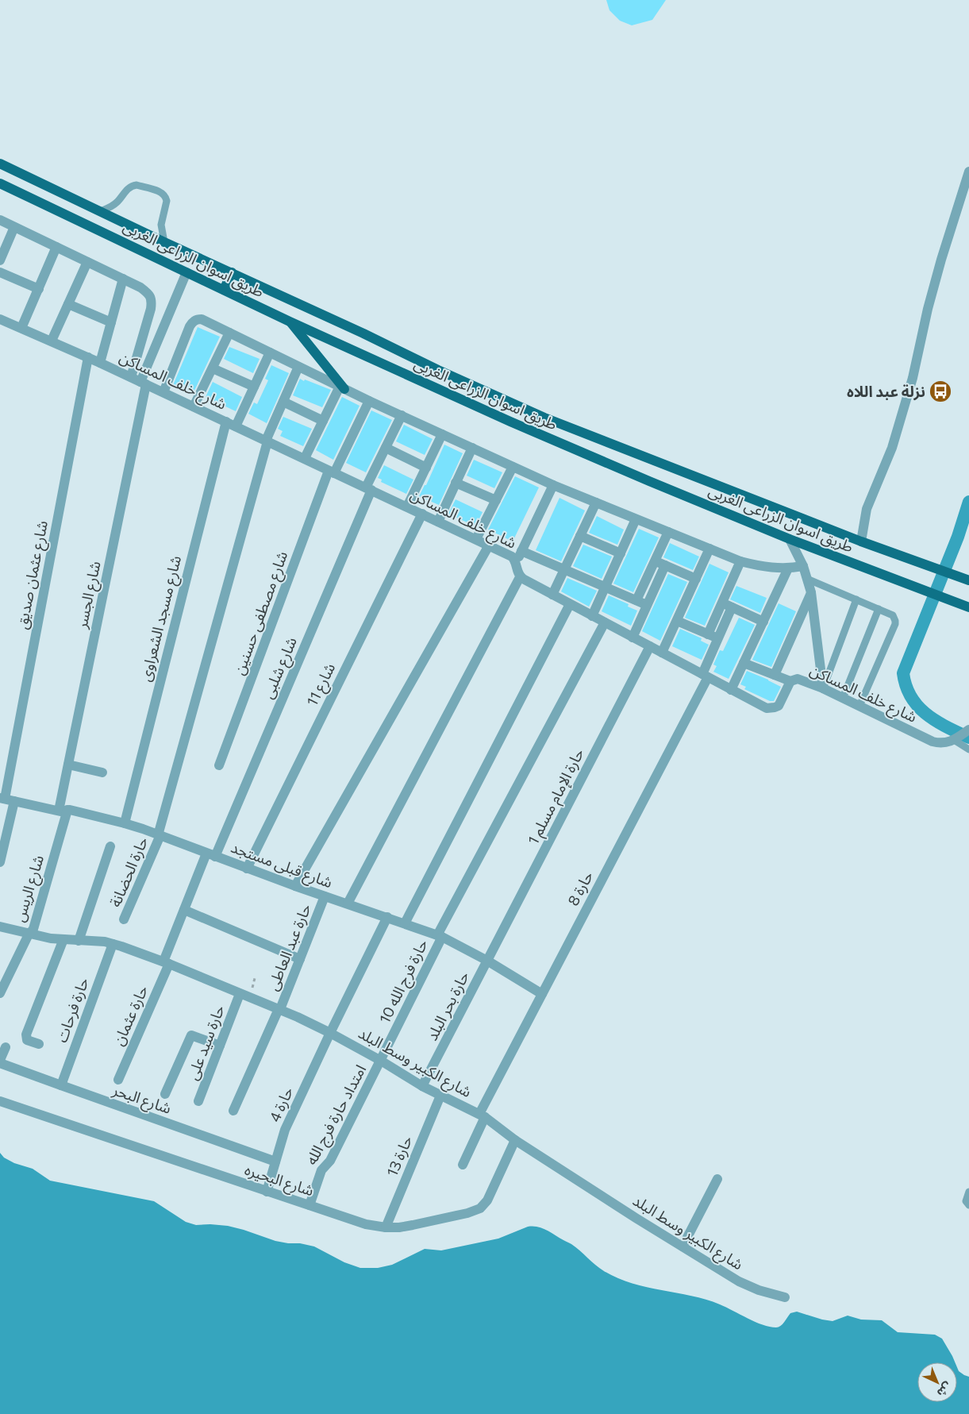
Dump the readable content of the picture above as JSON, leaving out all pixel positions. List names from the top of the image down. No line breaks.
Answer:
{"streets":{"main road":["طريق اسوان الزراعى الغربى"],"street":["شارع خلف المساكن","شارع عثمان صديق","شارع الجسر","شارع مصطفى حسنين","شارع مسجد الشعراوى","شارع شلبى","شارع 11","حارة الإمام مسلم 1","شارع قبلى مستجد","حارة الحضانة","شارع الريس","حارة 8","حارة عبد العاطى","حارة فرج الله 10","حارة بحر البلد","حارة فرحات","حارة عثمان","حارة سيد على","شارع الكبير وسط البلد","شارع البحر","حارة 4","امتداد حارة فرج الله","حارة 13","شارع البحيره"]},"crossings":[["شارع خلف المساكن","شارع عثمان صديق"],["شارع خلف المساكن","شارع الجسر"],["شارع خلف المساكن","شارع مصطفى حسنين"],["شارع خلف المساكن","شارع مسجد الشعراوى"],["شارع خلف المساكن","شارع شلبى"],["شارع خلف المساكن","شارع 11"],["شارع خلف المساكن","حارة الإمام مسلم 1"],["شارع خلف المساكن","حارة الحضانة"],["شارع خلف المساكن","حارة 8"],["شارع خلف المساكن","حارة فرج الله 10"],["شارع عثمان صديق","شارع قبلى مستجد"],["شارع الجسر","شارع قبلى مستجد"],["شارع الجسر","شارع الريس"],["شارع مسجد الشعراوى","شارع قبلى مستجد"],["شارع شلبى","شارع قبلى مستجد"],["شارع شلبى","حارة عثمان"],["شارع 11","شارع قبلى مستجد"],["حارة الإمام مسلم 1","شارع قبلى مستجد"],["حارة الإمام مسلم 1","حارة بحر البلد"],["شارع قبلى مستجد","حارة الحضانة"],["شارع قبلى مستجد","شارع الريس"],["شارع قبلى مستجد","حارة 8"],["شارع قبلى مستجد","حارة عبد العاطى"],["شارع قبلى مستجد","حارة فرج الله 10"],["شارع قبلى مستجد","حارة بحر البلد"],["شارع قبلى مستجد","حارة عثمان"],["شارع الريس","شارع الكبير وسط البلد"],["حارة 8","شارع الكبير وسط البلد"],["حارة عبد العاطى","شارع الكبير وسط البلد"],["حارة فرج الله 10","شارع الكبير وسط البلد"],["حارة فرج الله 10","امتداد حارة فرج الله"],["حارة بحر البلد","شارع الكبير وسط البلد"],["حارة فرحات","شارع الكبير وسط البلد"],["حارة فرحات","شارع البحر"],["حارة عثمان","شارع الكبير وسط البلد"],["حارة سيد على","شارع الكبير وسط البلد"],["شارع الكبير وسط البلد","حارة 4"],["شارع الكبير وسط البلد","امتداد حارة فرج الله"],["شارع الكبير وسط البلد","حارة 13"],["شارع الكبير وسط البلد","شارع البحيره"],["شارع البحر","حارة 4"],["حارة 4","شارع البحيره"],["امتداد حارة فرج الله","شارع البحيره"],["حارة 13","شارع البحيره"]],"places":{"bus stop":["نزلة عبد اللاه"]},"north":"bottom right"}
